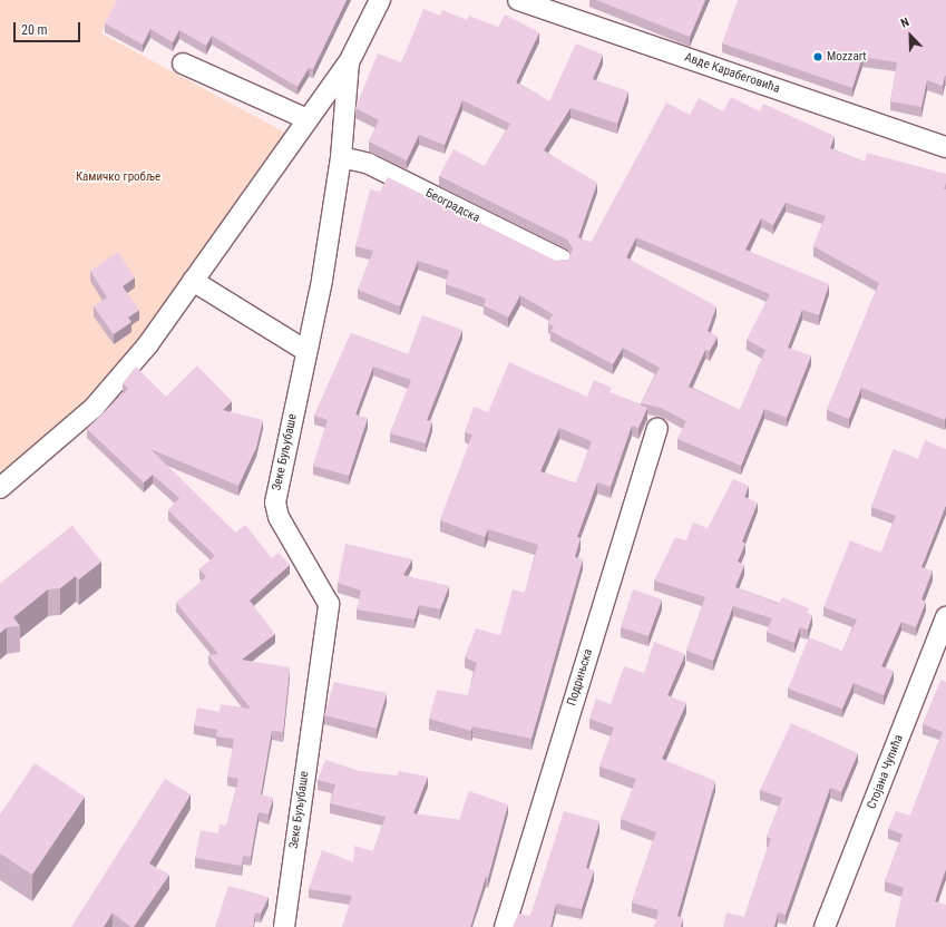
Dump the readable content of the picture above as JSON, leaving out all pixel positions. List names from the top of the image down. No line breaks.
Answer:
{"streets":{"street":["Авде Карабеговића","Београдска","Зеке Буљубаше","Подрињска","Стојана Чупића"]},"crossings":[["Београдска","Зеке Буљубаше"]],"parks":["Камичко гробље"],"places":["Mozzart"],"scale_bar":"20 m","north":"top left"}
